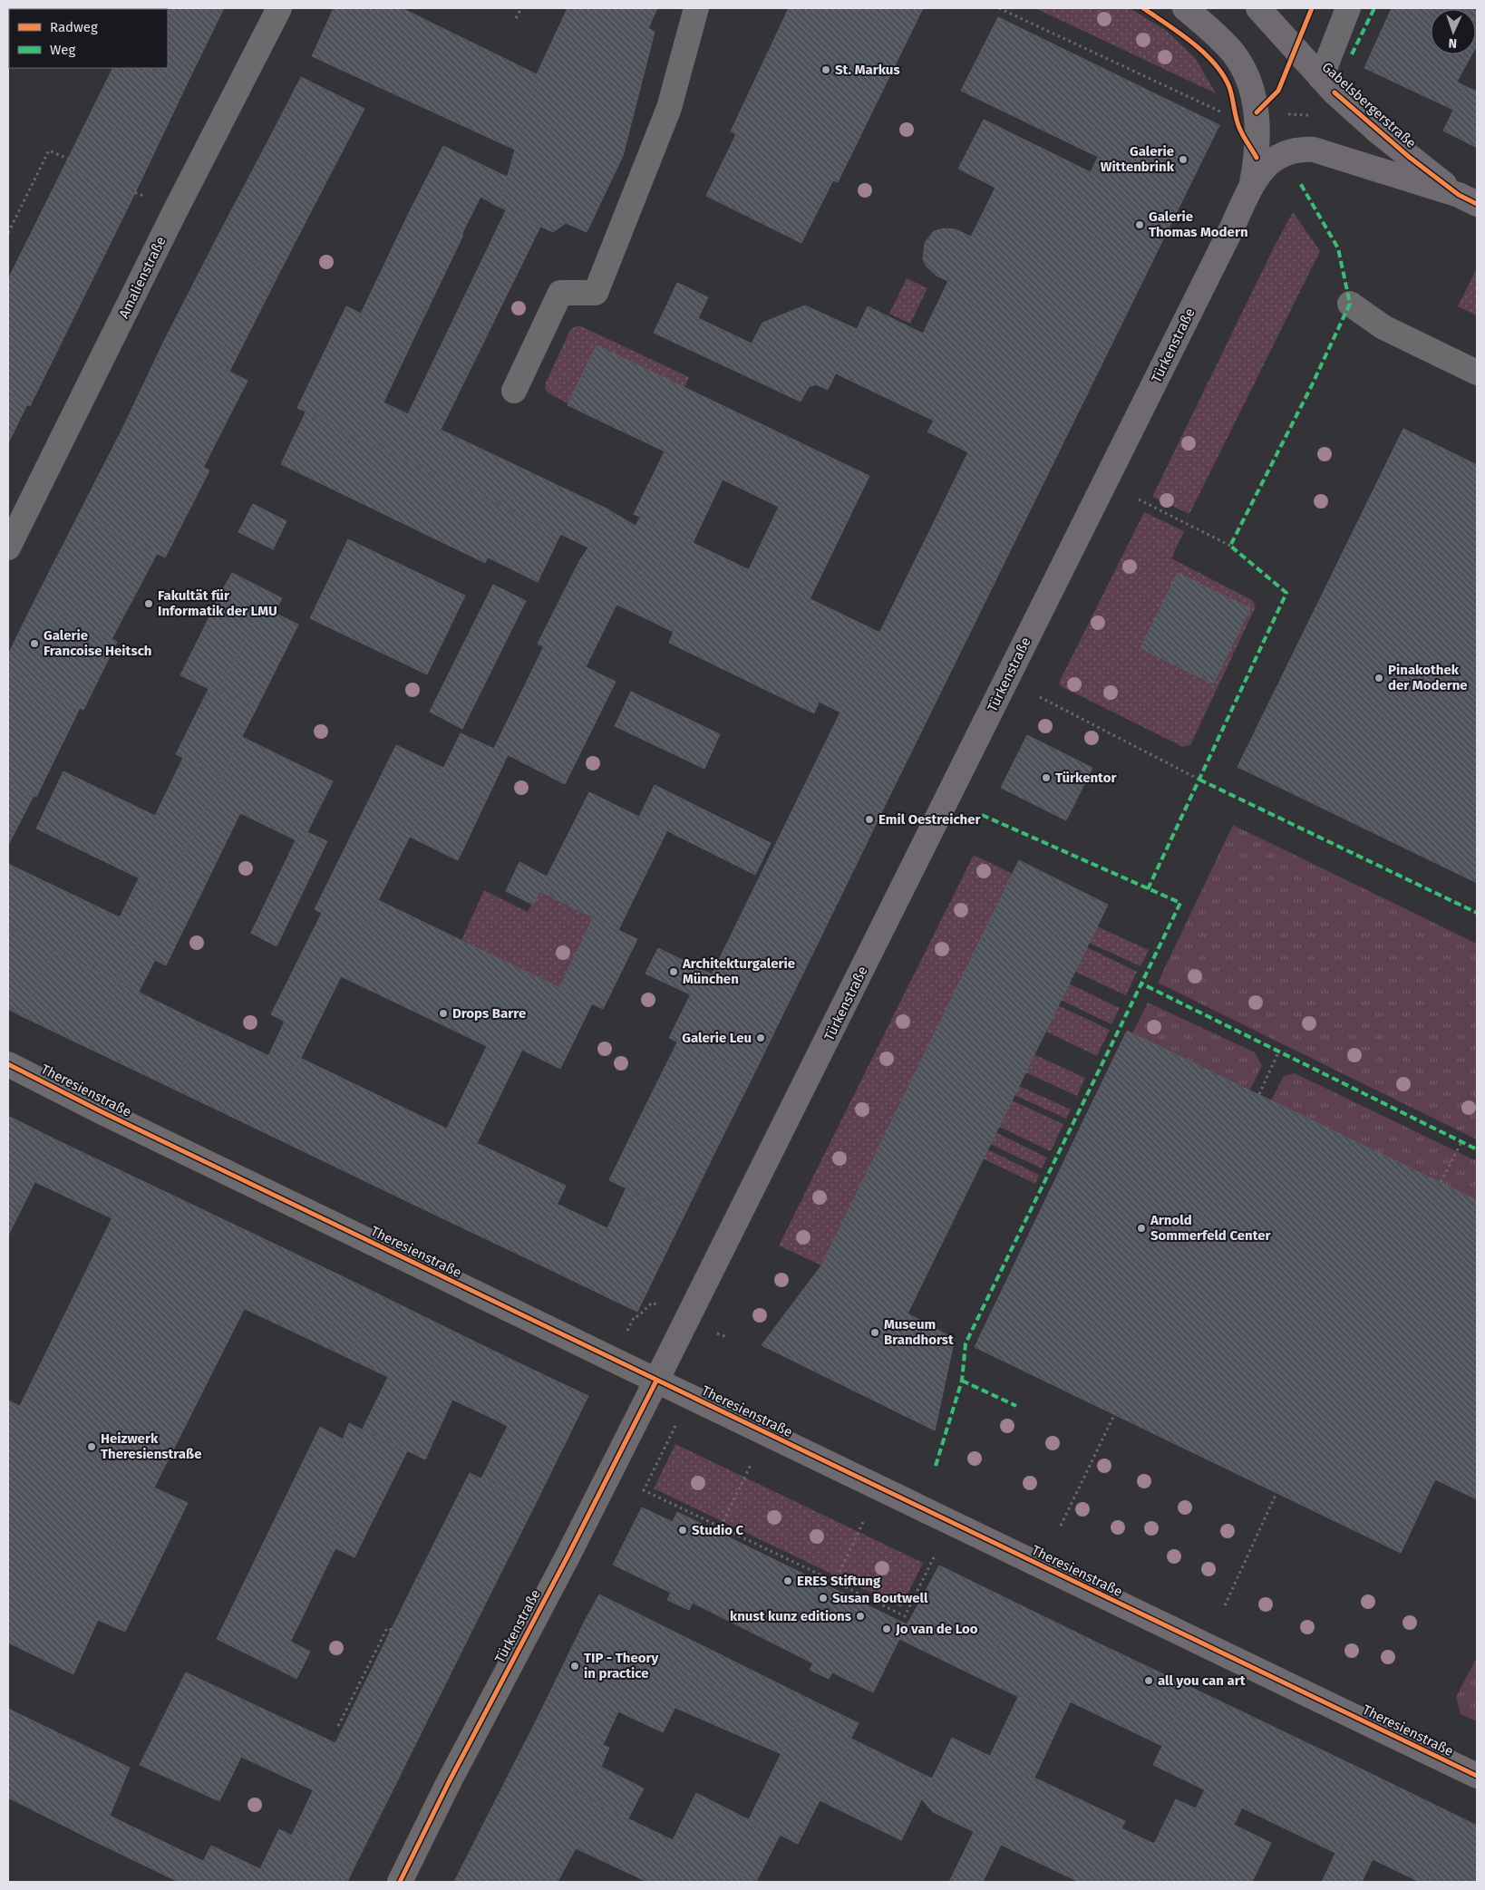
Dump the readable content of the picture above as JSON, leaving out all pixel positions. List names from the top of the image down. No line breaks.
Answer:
{"streets":{"main road":["Gabelsbergerstraße","Türkenstraße","Theresienstraße"],"street":["Amalienstraße"]},"crossings":[["Gabelsbergerstraße","Türkenstraße"],["Türkenstraße","Theresienstraße"]],"places":["St. Markus","Galerie Wittenbrink","Galerie Thomas Modern","Fakultät für Informatik der LMU","Galerie Francoise Heitsch","Pinakothek der Moderne","Türkentor","Emil Oestreicher","Architekturgalerie München","Drops Barre","Galerie Leu","Arnold Sommerfeld Center","Museum Brandhorst","Heizwerk Theresienstraße","Studio C","ERES Stiftung","Susan Boutwell","knust kunz editions","Jo van de Loo","TIP - Theory in practice","all you can art"],"legend":["Radweg","Weg"],"north":"bottom"}
